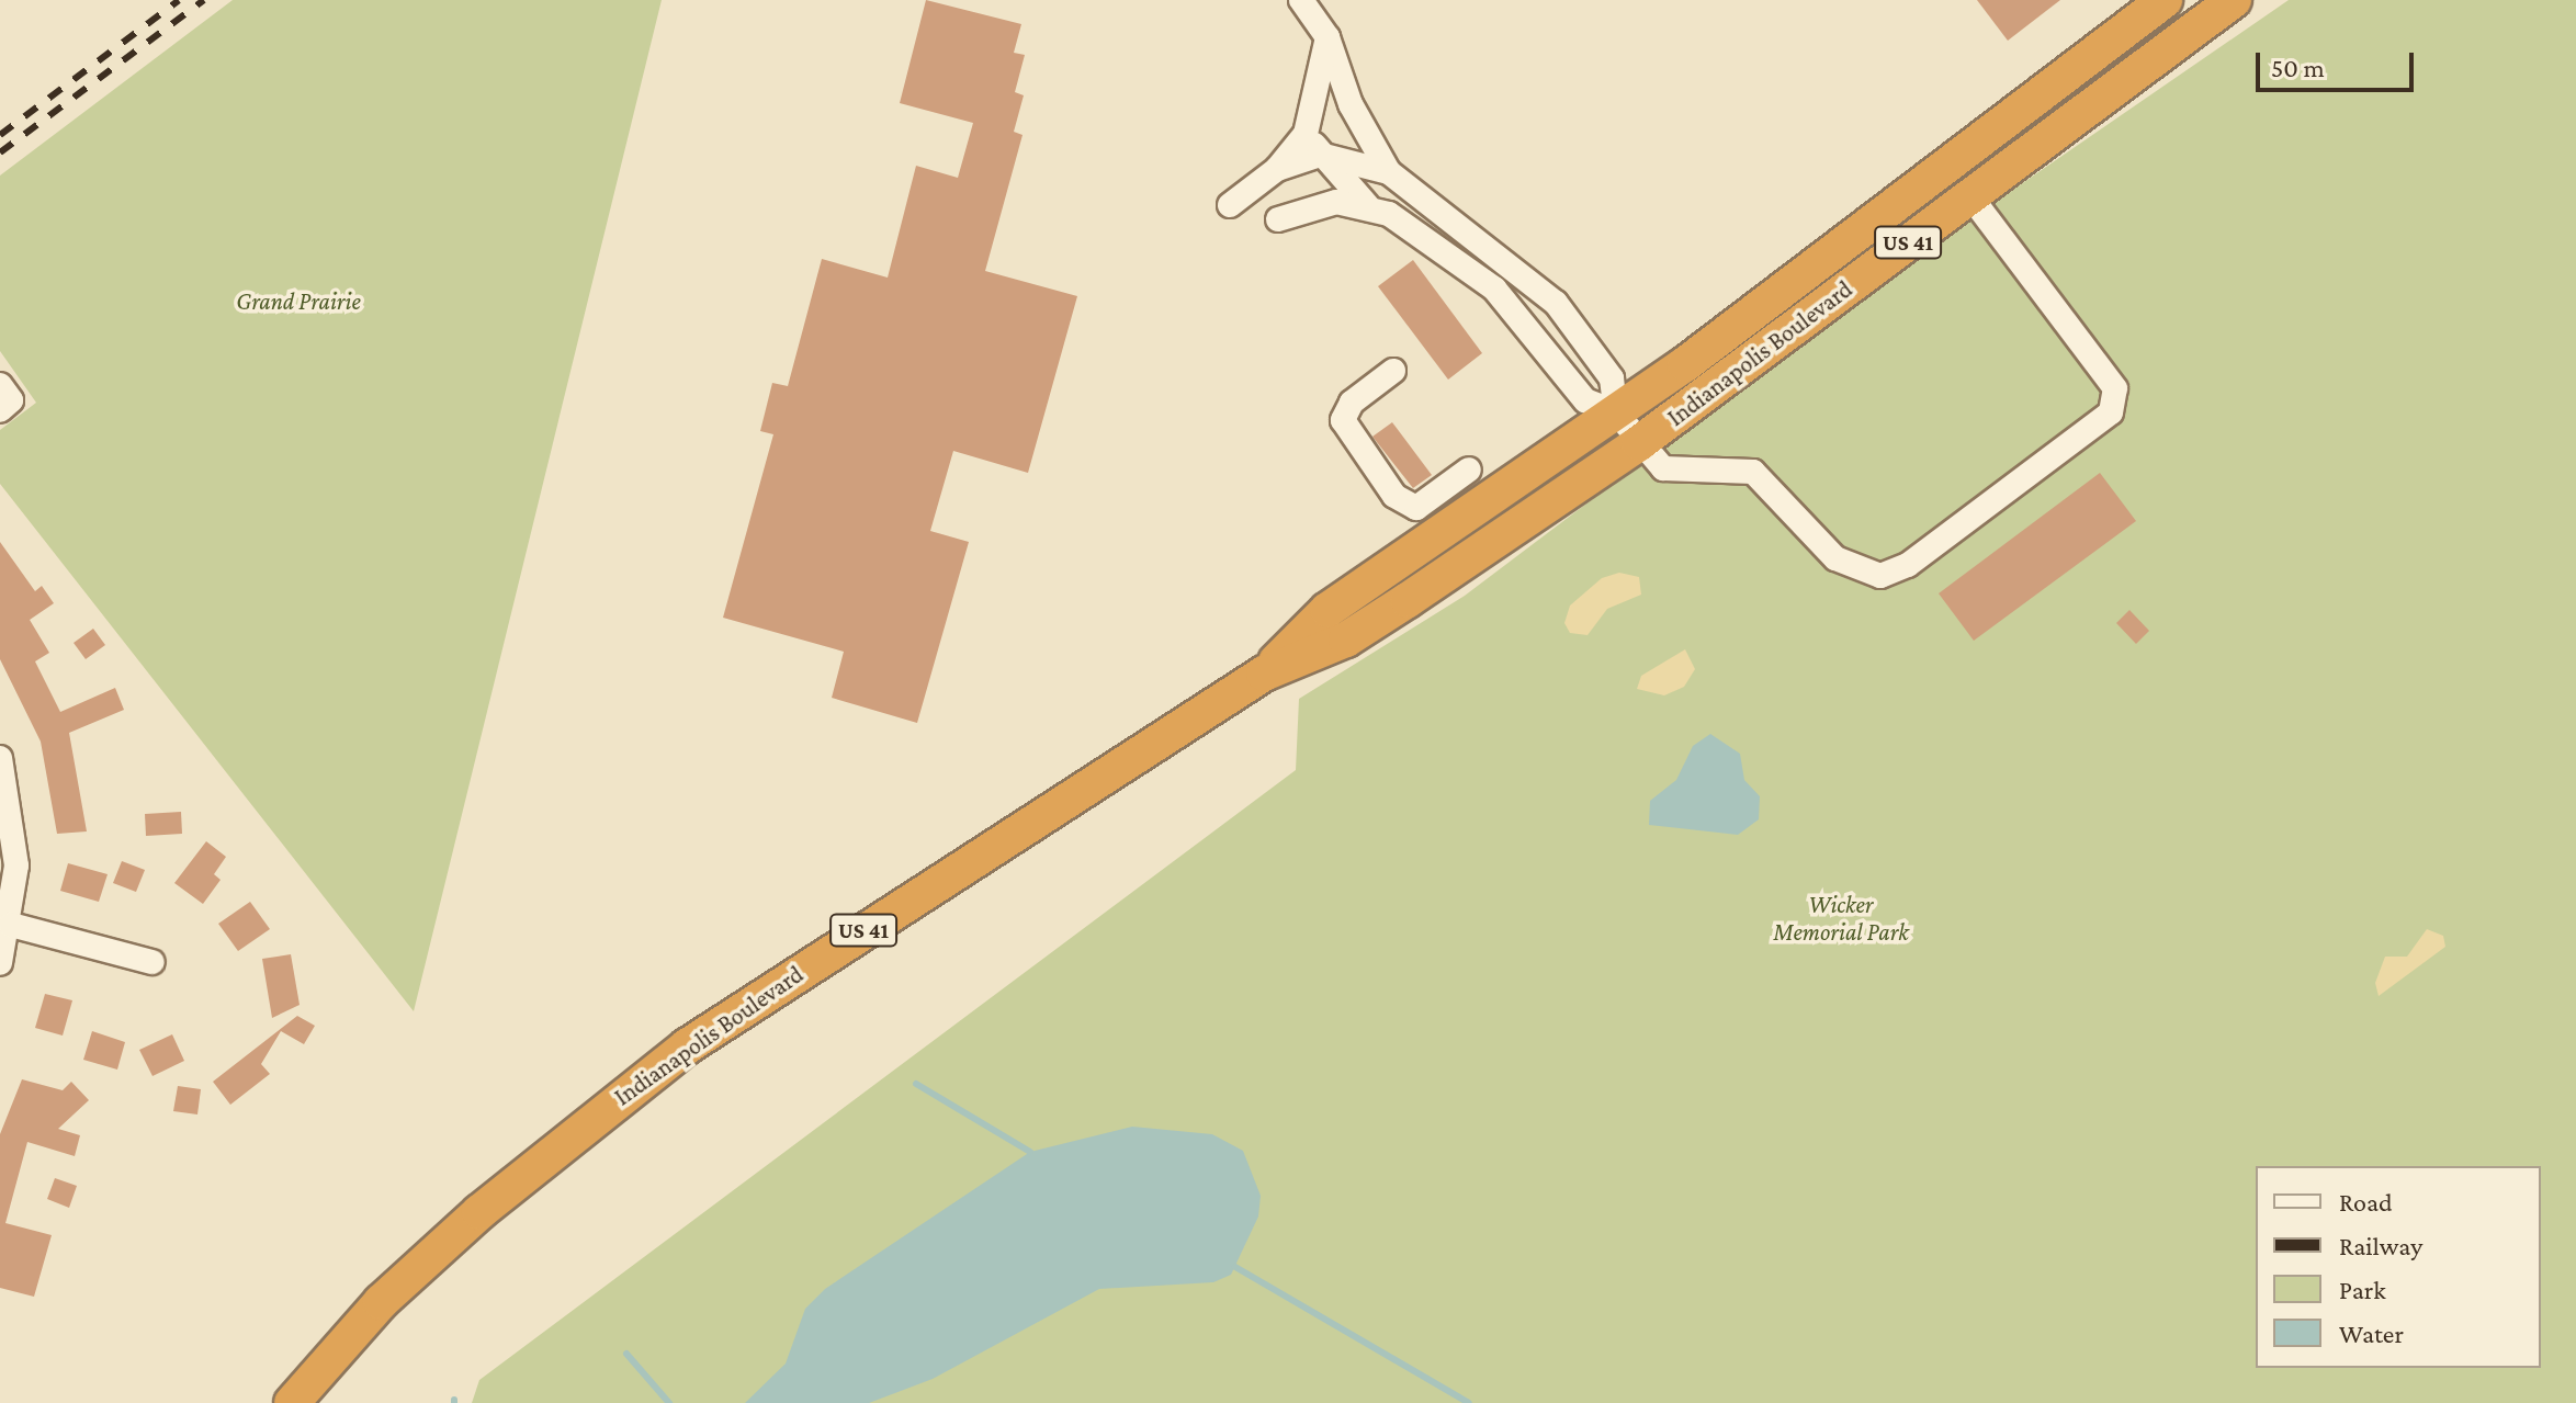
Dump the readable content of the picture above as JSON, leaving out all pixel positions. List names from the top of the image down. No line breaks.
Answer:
{"streets":{"highway":["US 41","Indianapolis Boulevard"]},"parks":["Grand Prairie","Wicker Memorial Park"],"legend":["Road","Railway","Park","Water"],"scale_bar":"50 m"}
